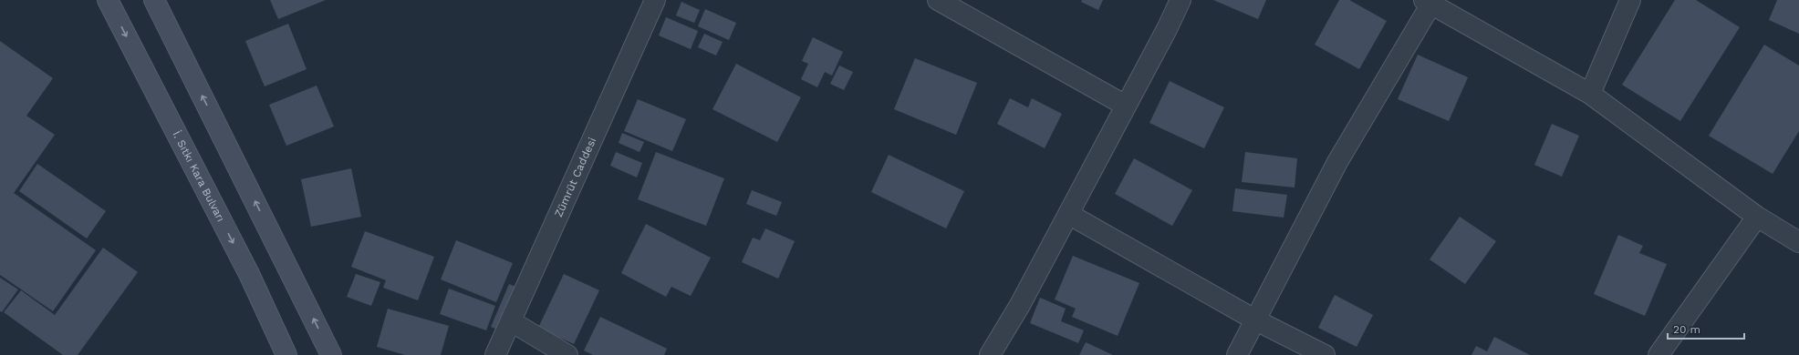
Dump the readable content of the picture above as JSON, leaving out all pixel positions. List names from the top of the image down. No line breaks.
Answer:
{"streets":{"main road":["İ. Sıtkı Kara Bulvarı"],"street":["Zümrüt Caddesi"]},"scale_bar":"20 m"}
